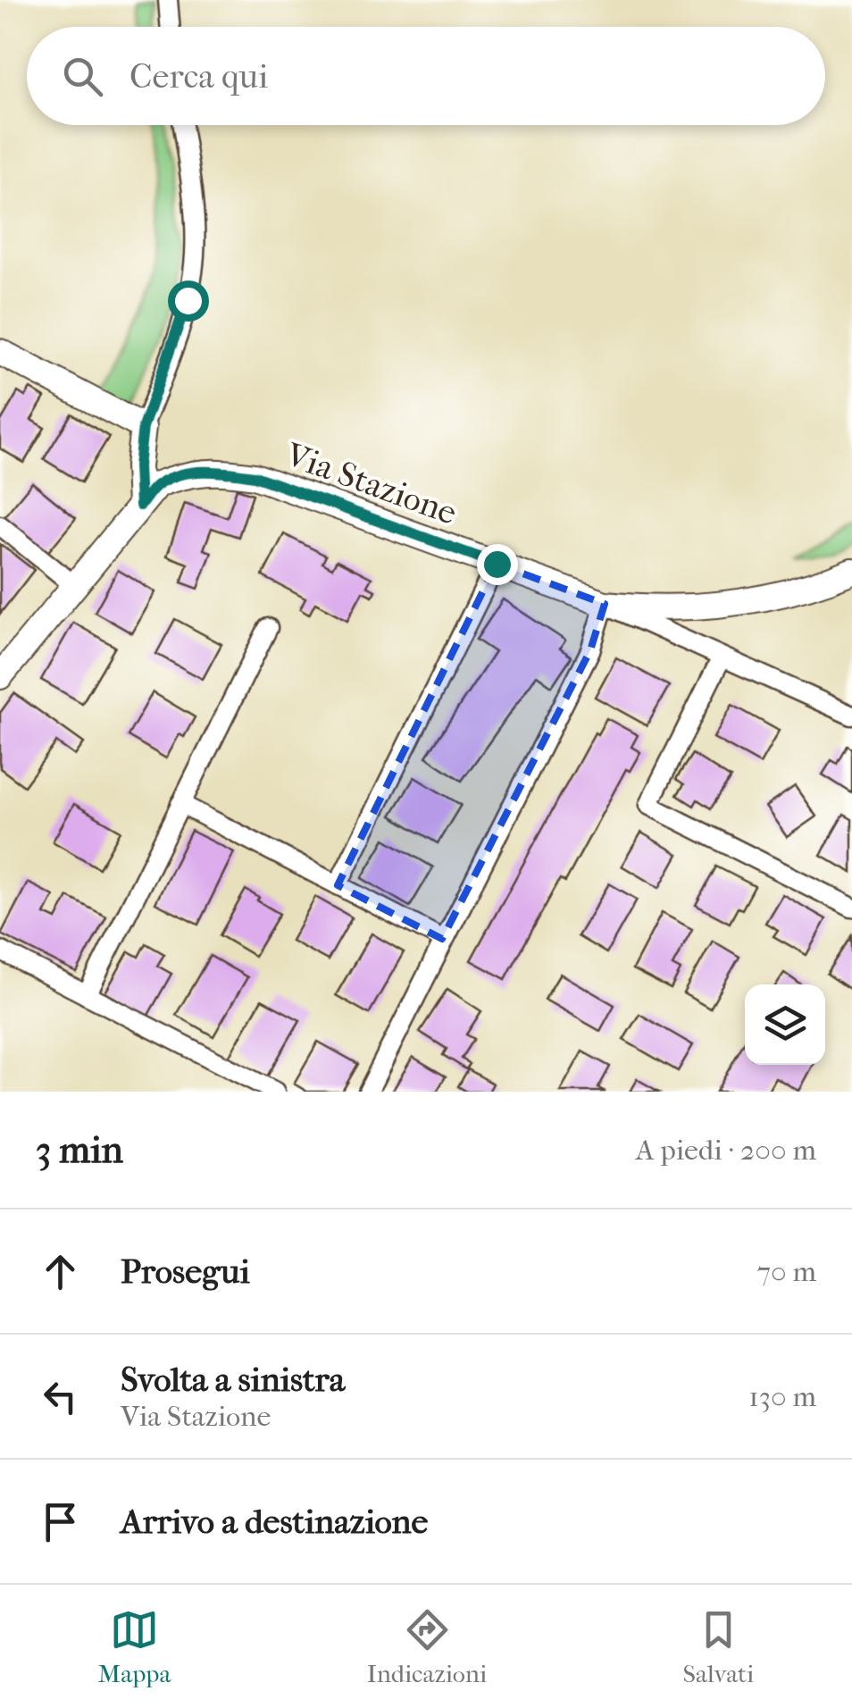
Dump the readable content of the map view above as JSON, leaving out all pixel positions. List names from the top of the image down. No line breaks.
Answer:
{"streets":{"street":["Via Stazione"]},"page":{"search":"Cerca qui","heading":["3 min","A piedi · 200 m"],"list":[["Prosegui","70 m"],["Svolta a sinistra","Via Stazione","130 m"],"Arrivo a destinazione"],"nav":["Mappa","Indicazioni","Salvati"]}}
